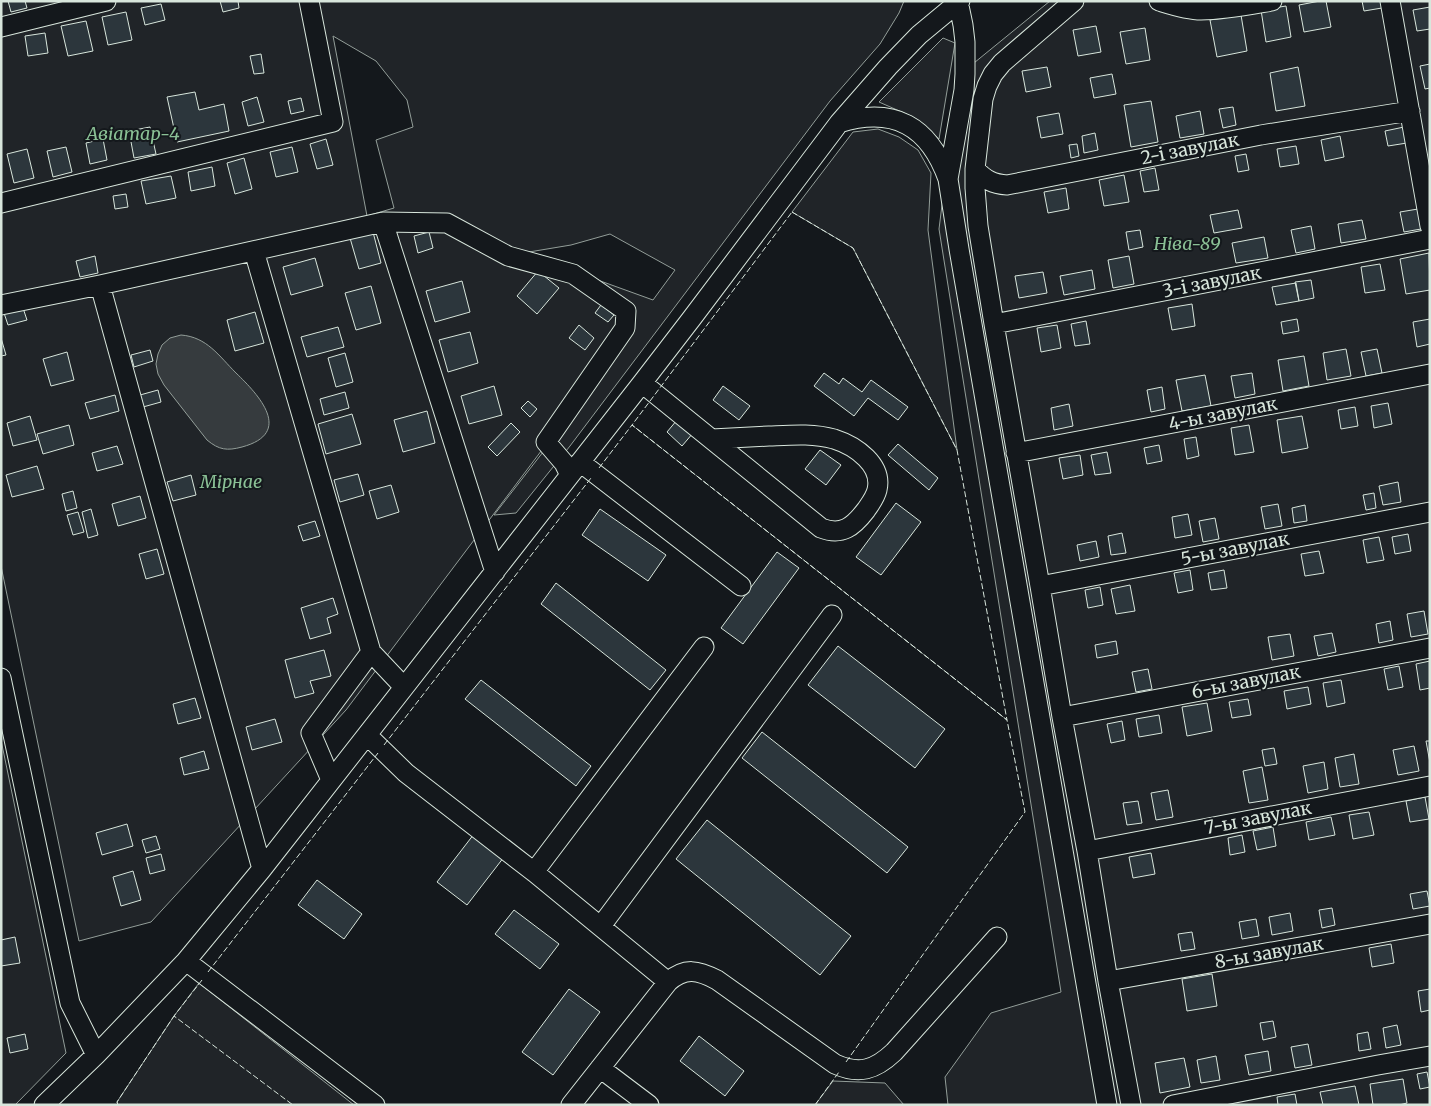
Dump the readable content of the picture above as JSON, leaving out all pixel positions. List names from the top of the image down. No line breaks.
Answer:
{"streets":{"street":["2-і завулак","3-і завулак","4-ы завулак","5-ы завулак","6-ы завулак","7-ы завулак","8-ы завулак"]},"parks":["Авіатар-4","Ніва-89","Мірнае"]}
